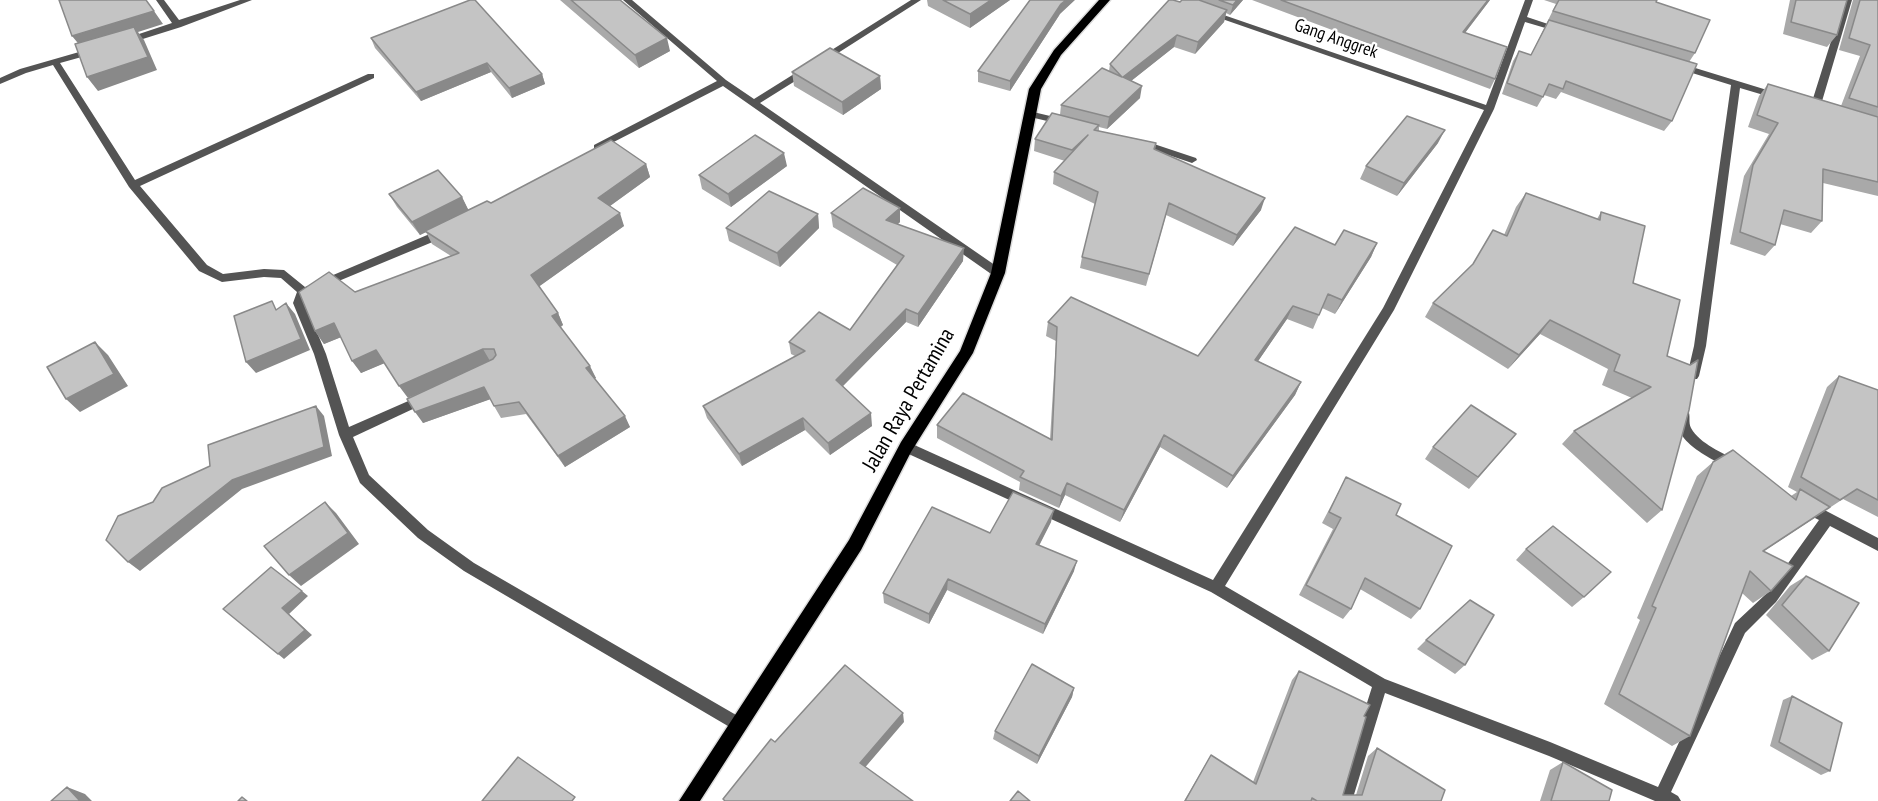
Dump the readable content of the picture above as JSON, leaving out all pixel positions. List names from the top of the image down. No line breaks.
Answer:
{"streets":{"main road":["Jalan Raya Pertamina"],"street":["Gang Anggrek"]}}
